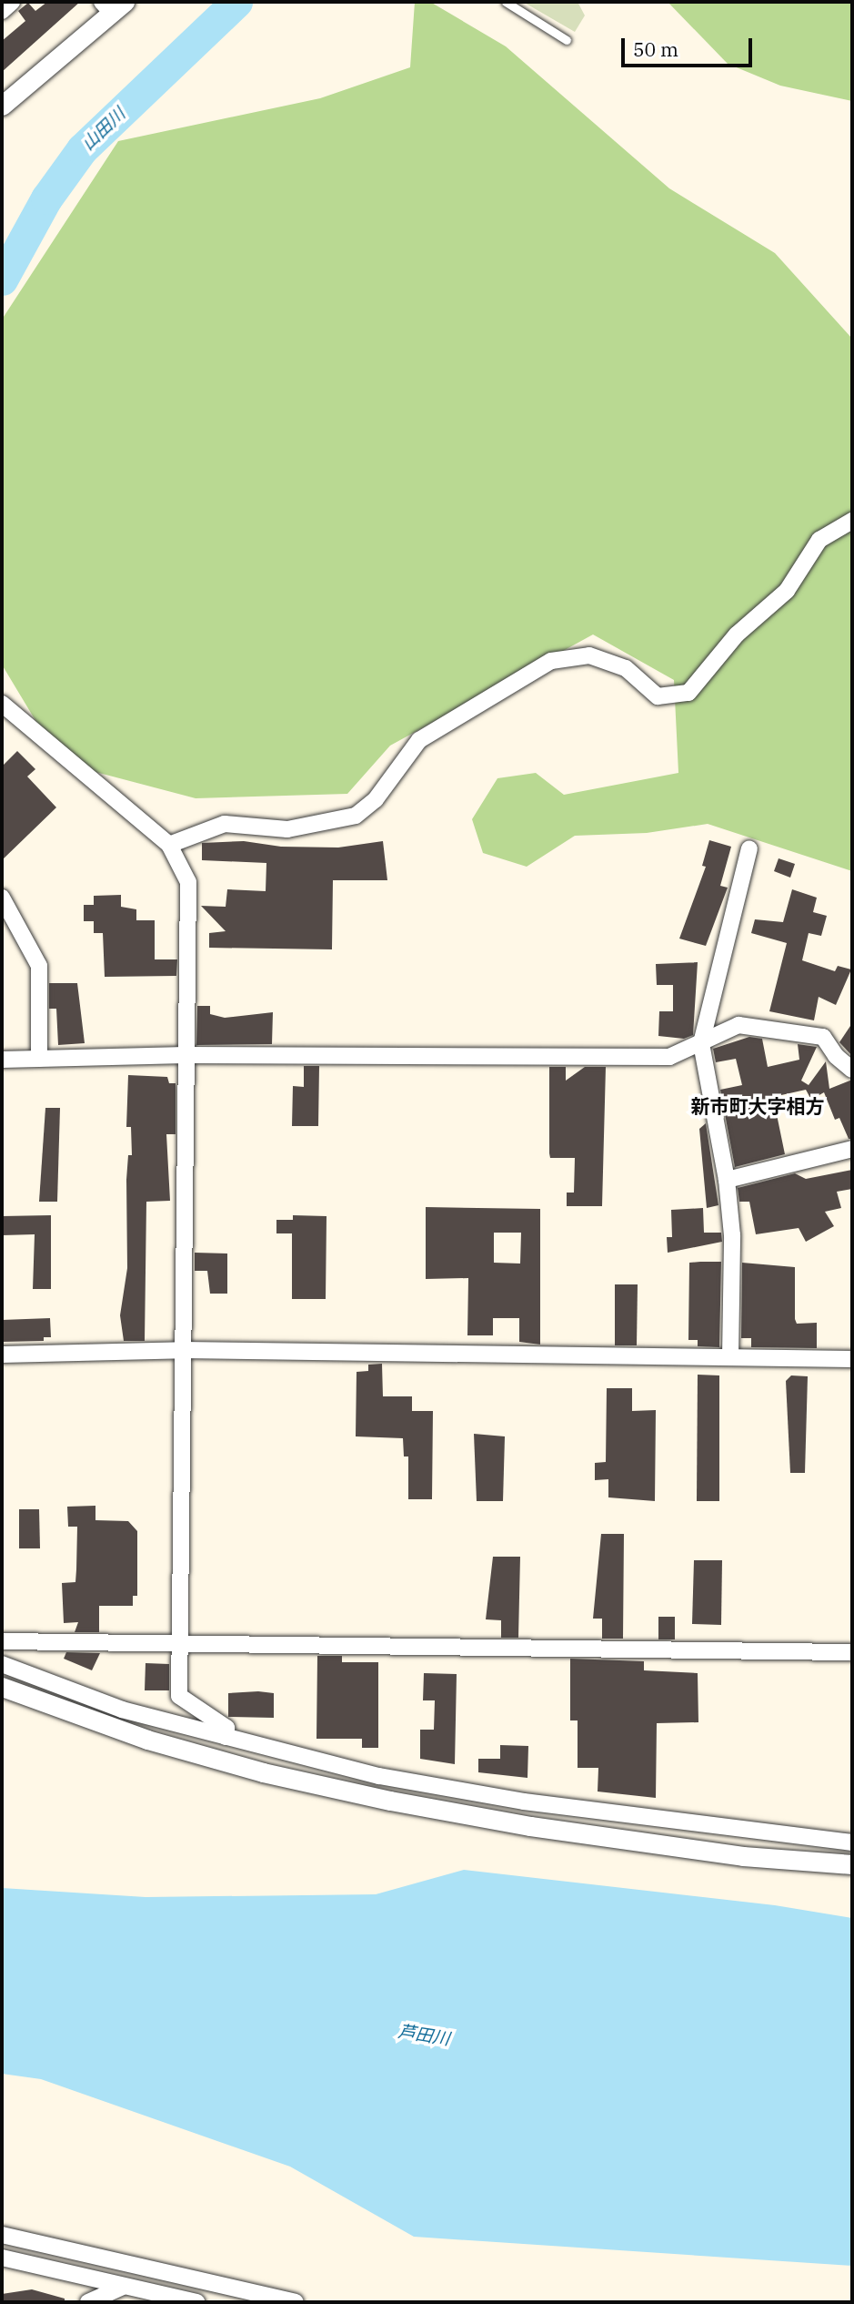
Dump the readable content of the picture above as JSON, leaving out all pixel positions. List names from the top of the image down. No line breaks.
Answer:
{"districts":["新市町大字相方"],"water":["山田川","芦田川"],"scale_bar":"50 m"}
